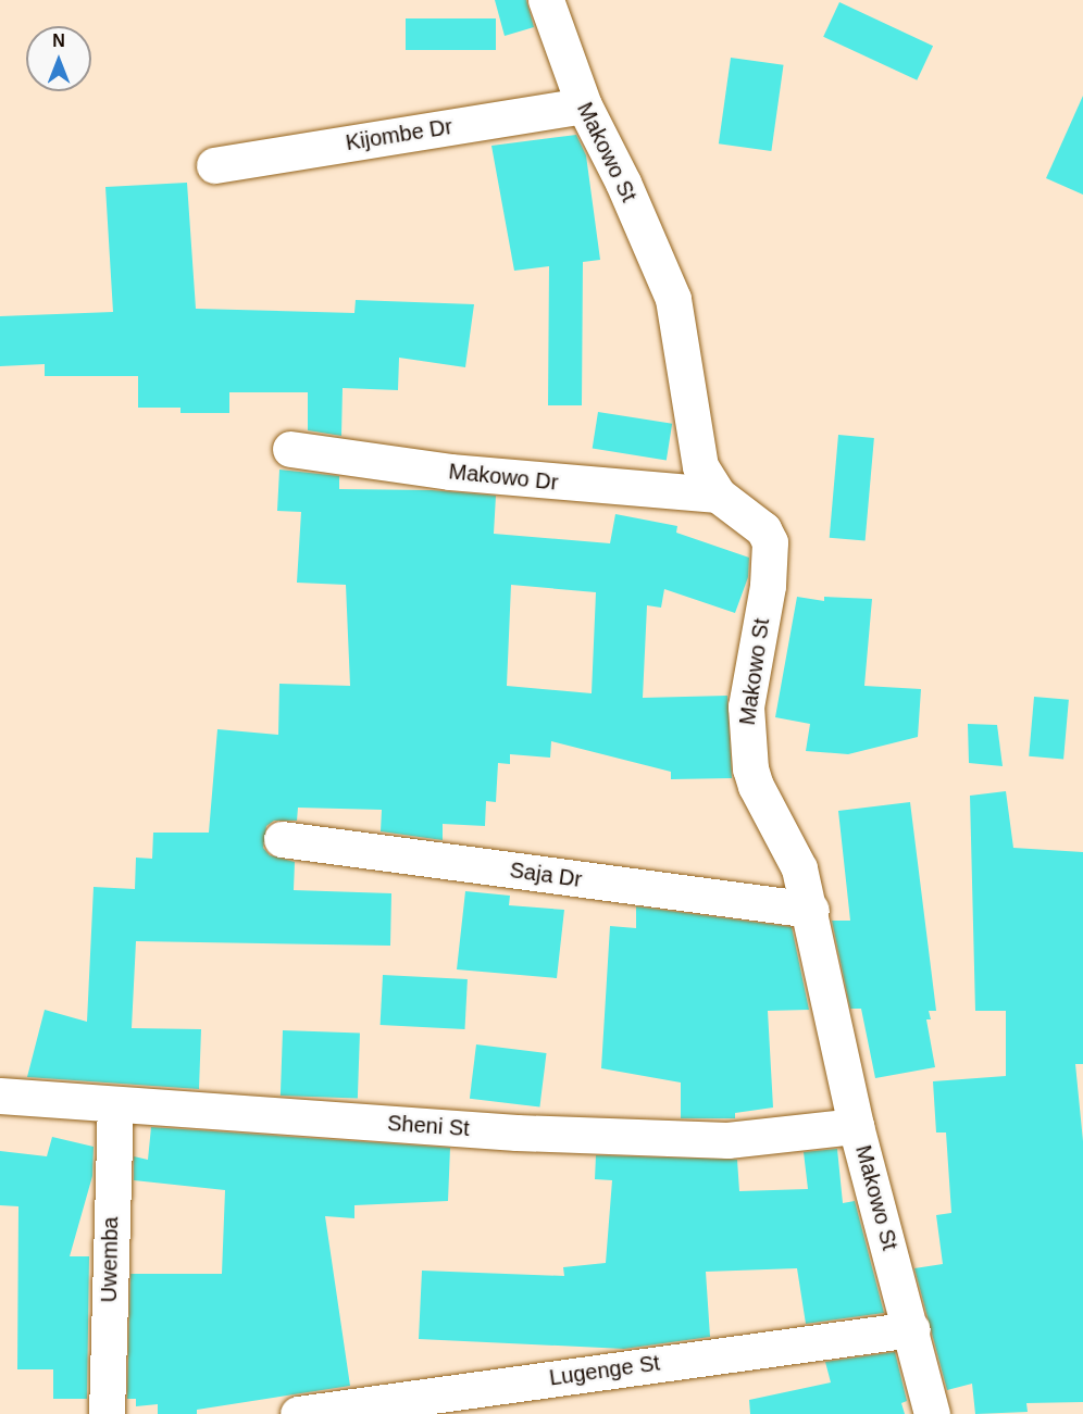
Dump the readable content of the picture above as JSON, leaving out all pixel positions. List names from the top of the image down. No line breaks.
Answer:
{"streets":{"street":["Kijombe Dr","Makowo St","Makowo Dr","Saja Dr","Sheni St","Uwemba","Lugenge St"]},"crossings":[["Kijombe Dr","Makowo St"],["Makowo St","Makowo Dr"],["Makowo St","Saja Dr"],["Makowo St","Sheni St"],["Makowo St","Lugenge St"],["Sheni St","Uwemba"]],"north":"top"}
